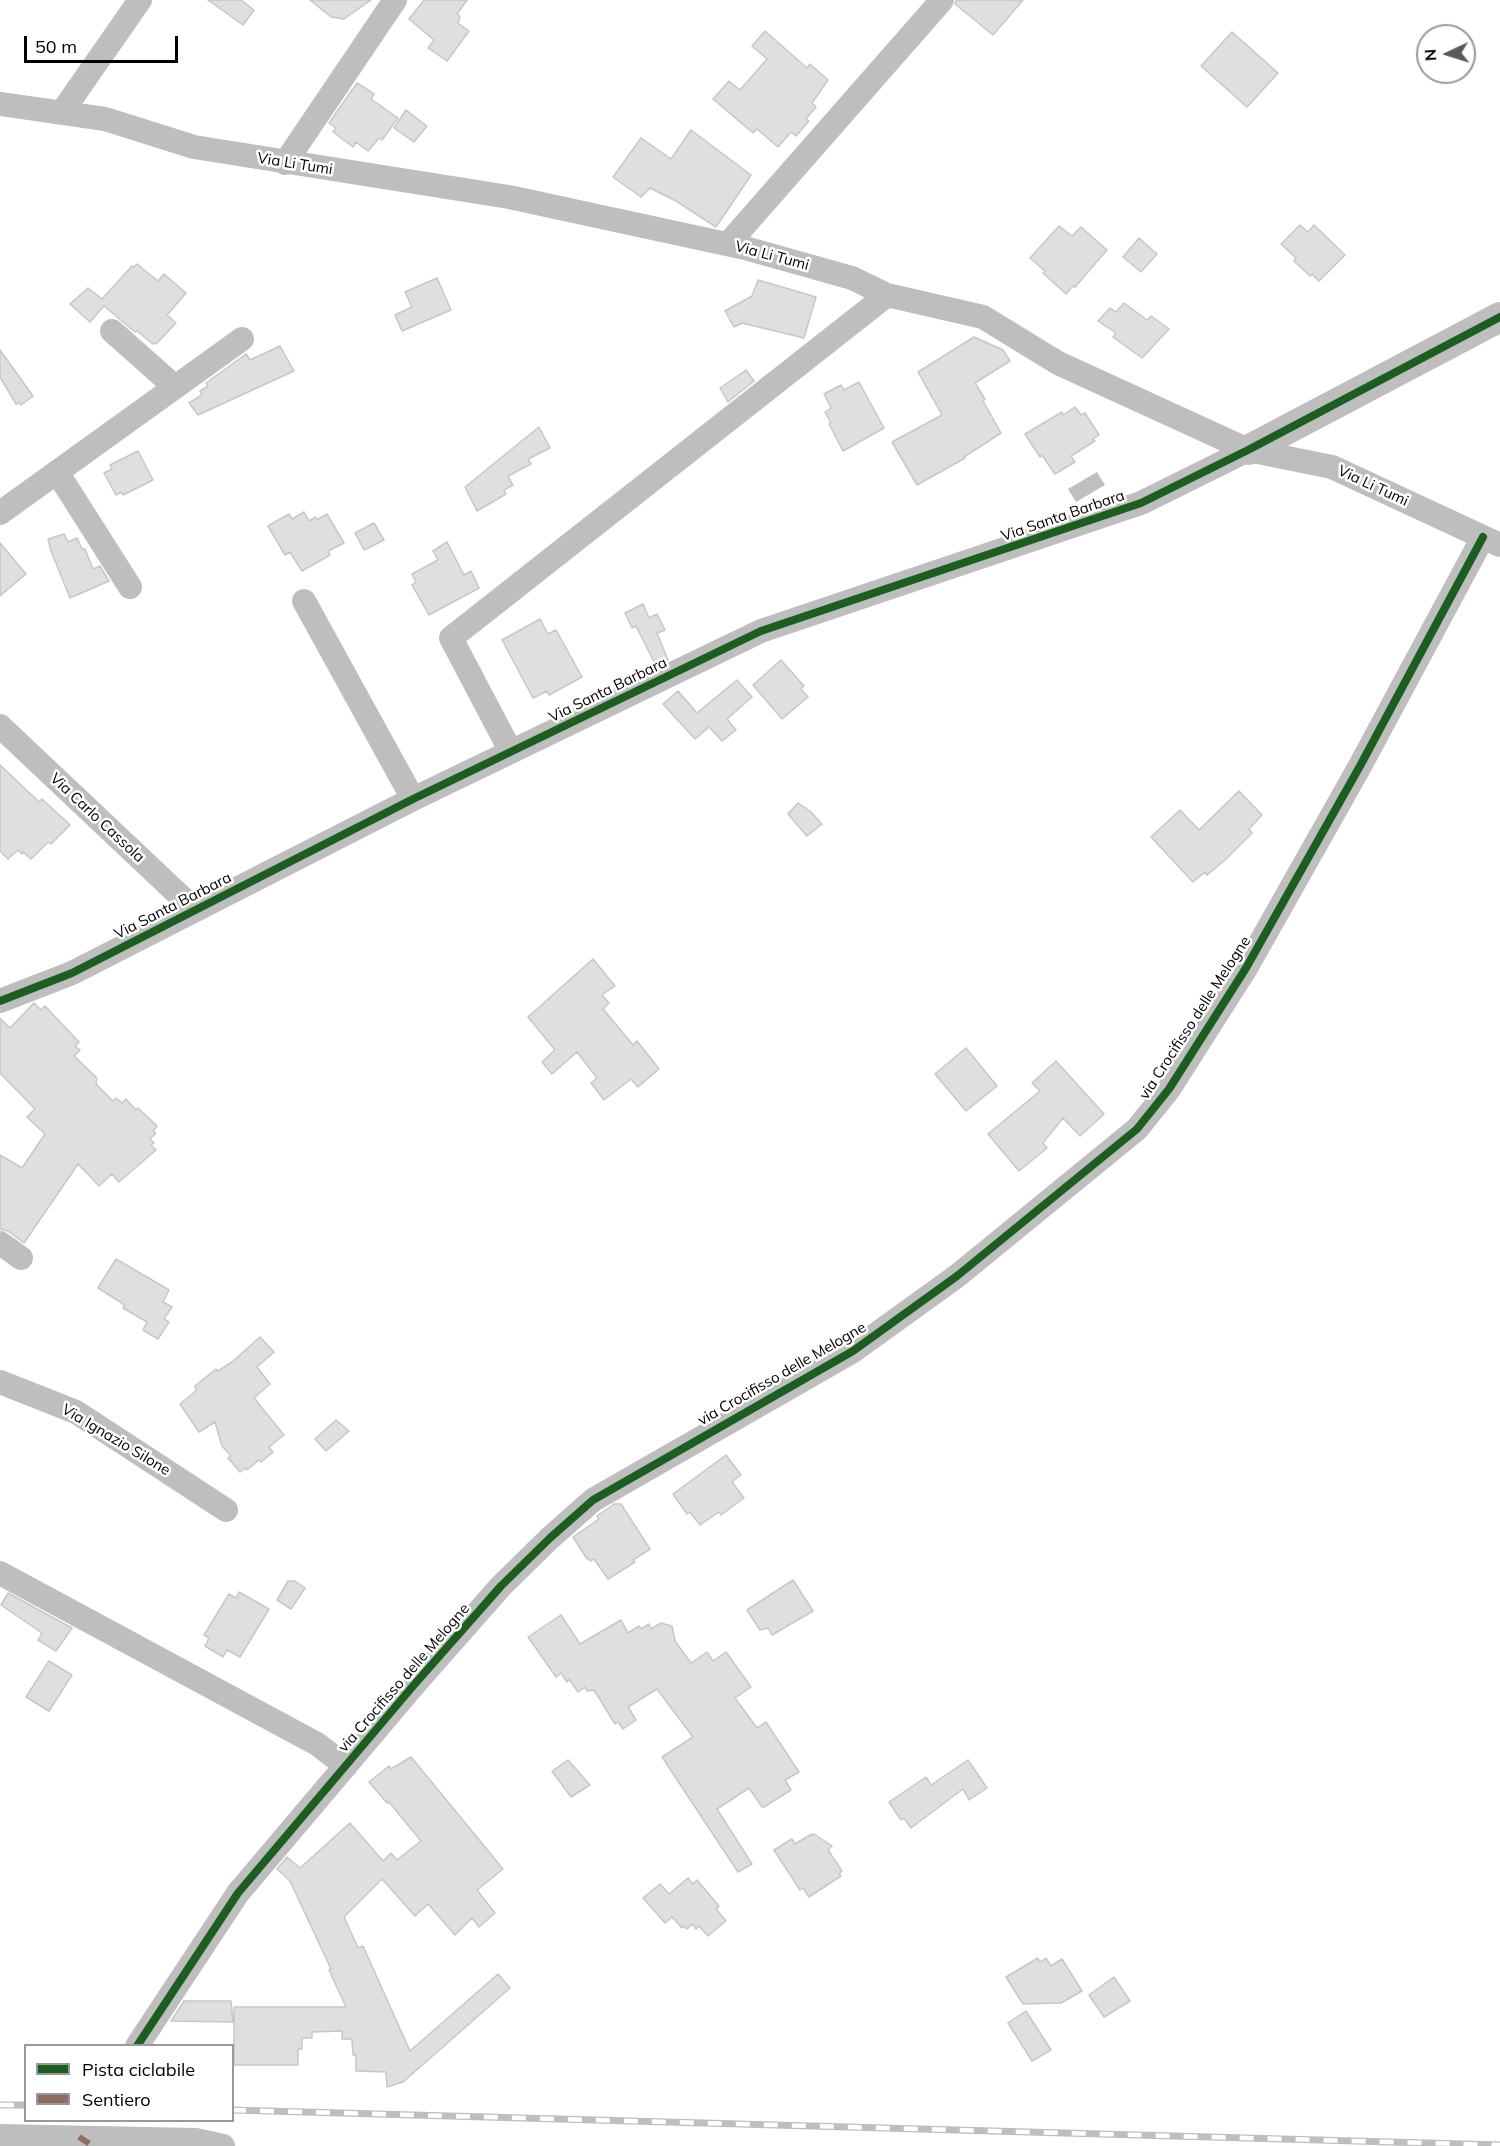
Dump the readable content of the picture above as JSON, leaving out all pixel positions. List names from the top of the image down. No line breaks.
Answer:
{"streets":{"street":["Via Li Tumi","Via Santa Barbara","Via Carlo Cassola","via Crocifisso delle Melogne","Via Ignazio Silone"]},"crossings":[["Via Li Tumi","Via Santa Barbara"],["Via Li Tumi","via Crocifisso delle Melogne"],["Via Santa Barbara","Via Carlo Cassola"]],"legend":["Pista ciclabile","Sentiero"],"scale_bar":"50 m","north":"left"}
